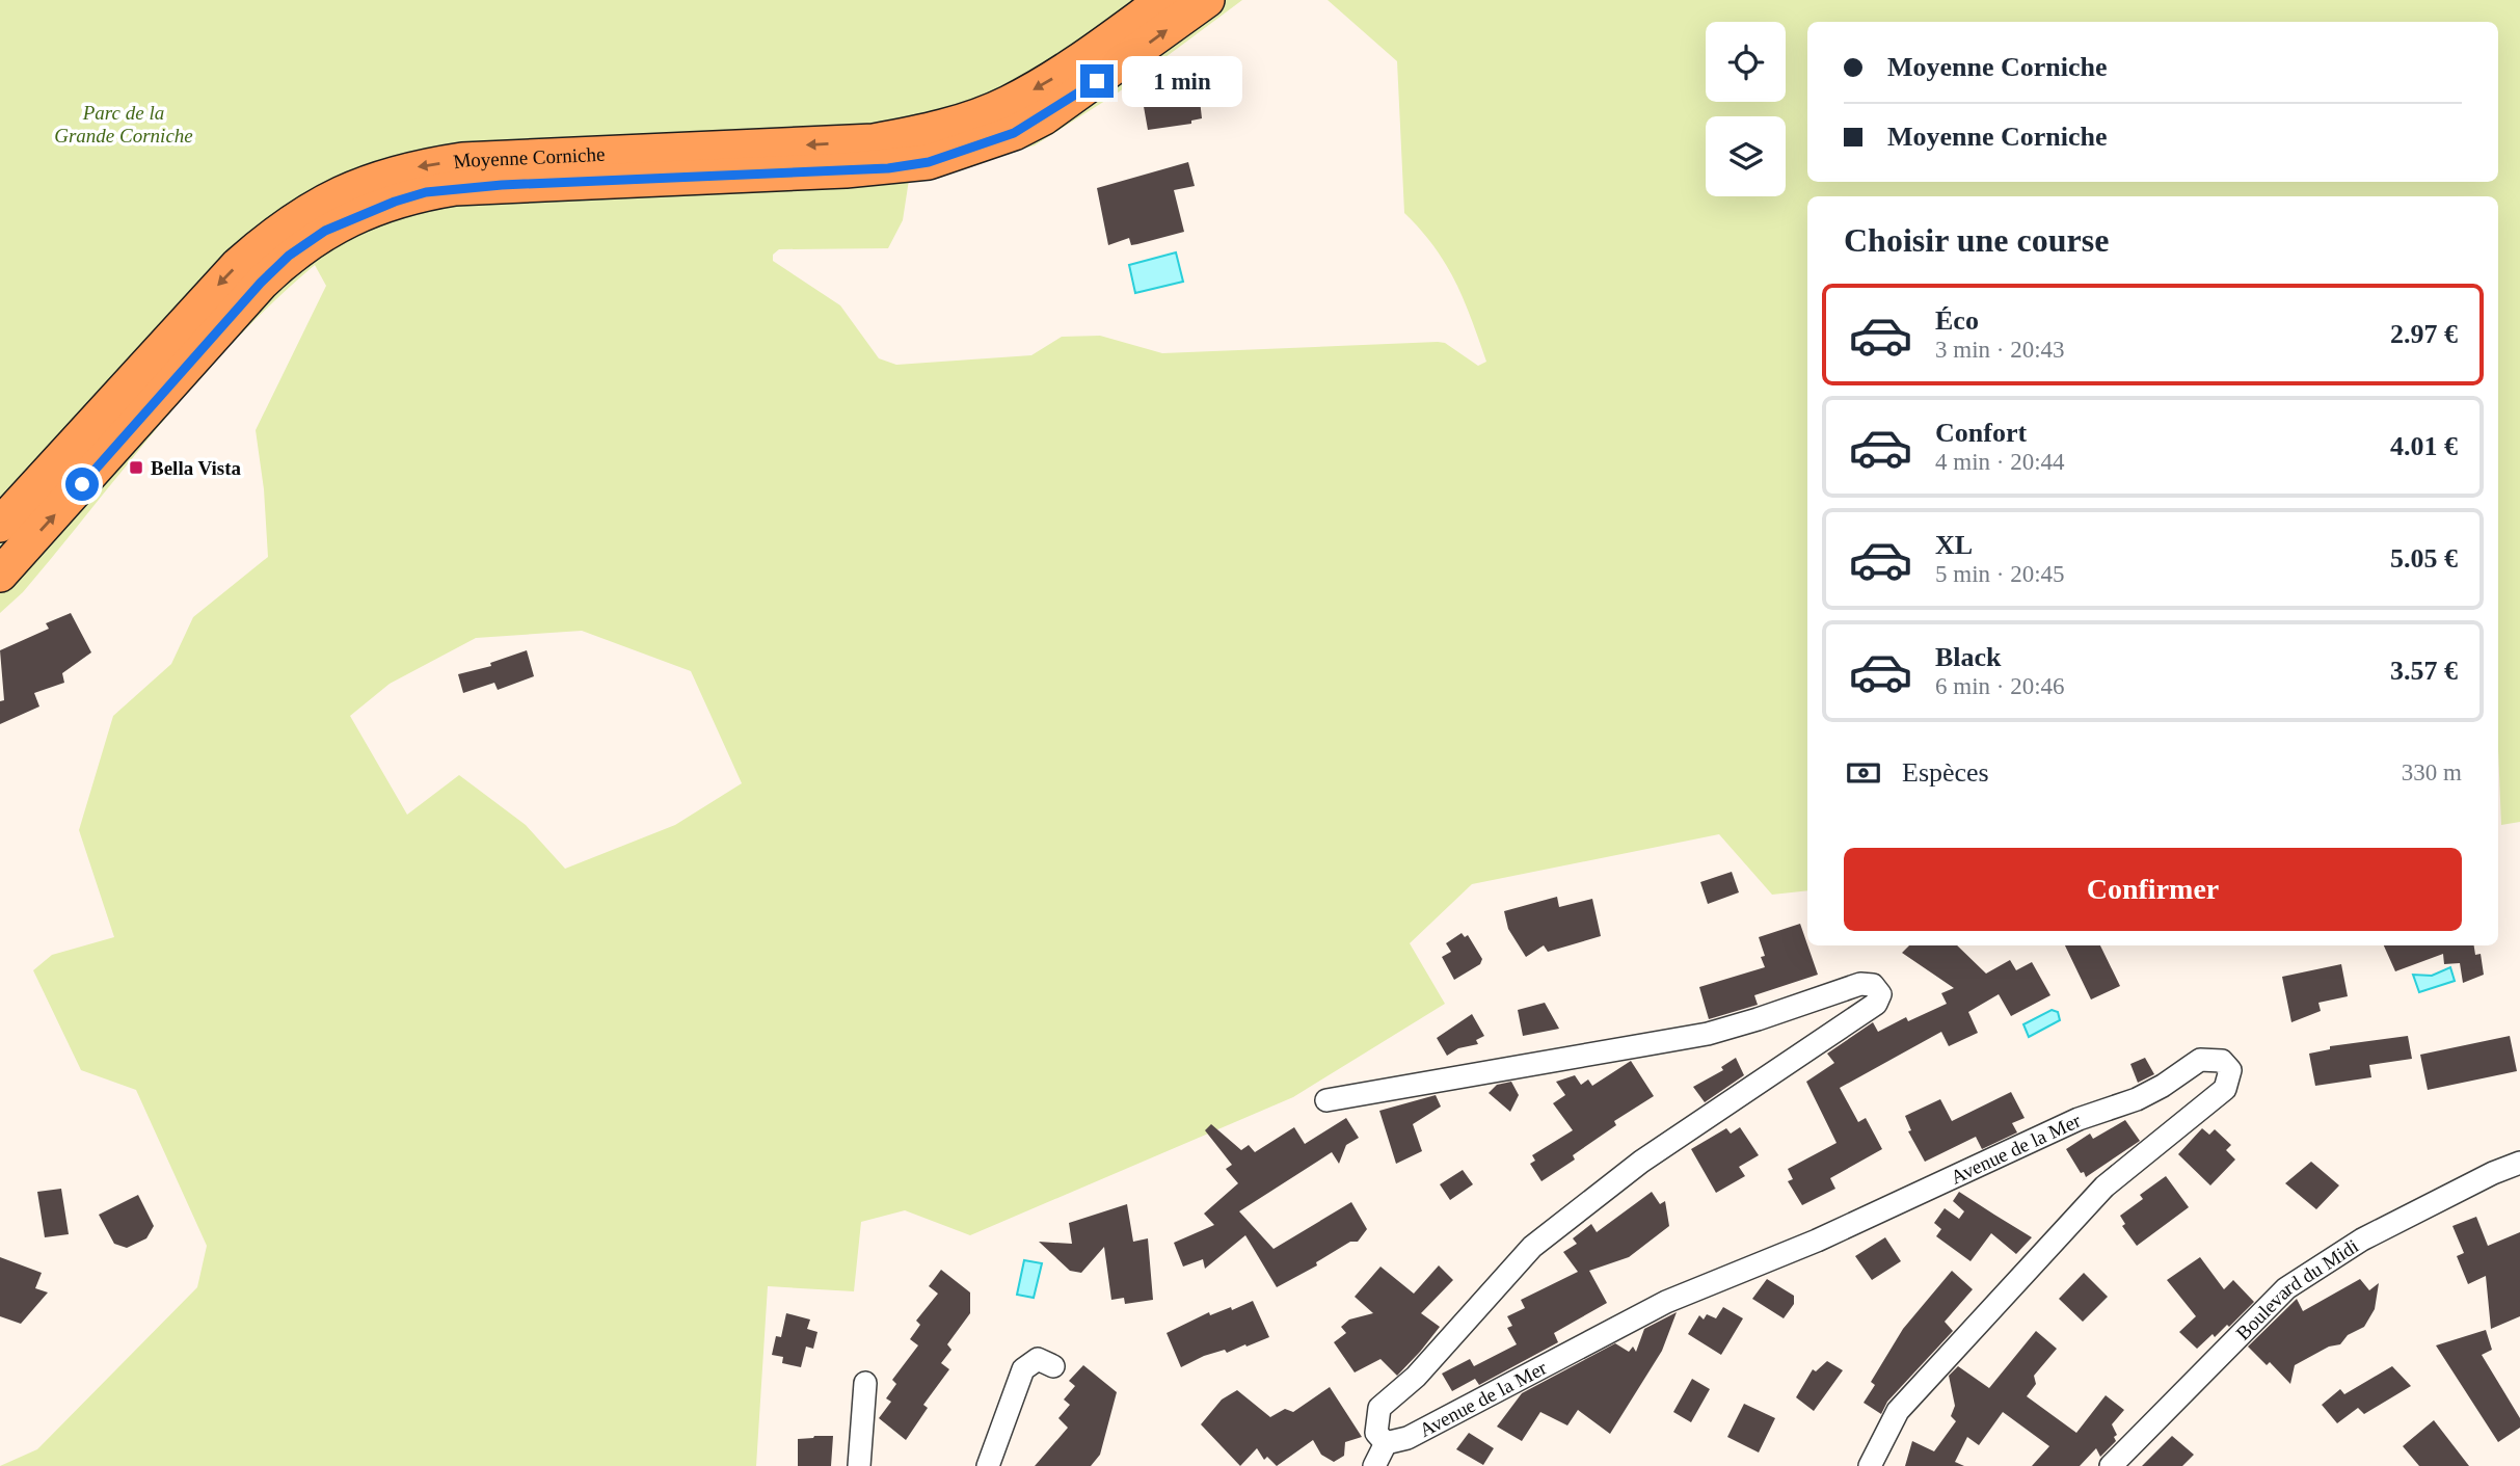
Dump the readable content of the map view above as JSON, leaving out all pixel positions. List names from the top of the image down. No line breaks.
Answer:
{"streets":{"main road":["Moyenne Corniche"],"street":["Avenue de la Mer","Boulevard du Midi"]},"parks":["Parc de la Grande Corniche"],"places":{"transit":["Bella Vista"]},"page":{"banner":["Moyenne Corniche","Moyenne Corniche"],"bubble":"1 min","heading":"Choisir une course","list":[{"name":"Éco","note":"3 min · 20:43","value":"2.97 €"},{"name":"Confort","note":"4 min · 20:44","value":"4.01 €"},{"name":"XL","note":"5 min · 20:45","value":"5.05 €"},{"name":"Black","note":"6 min · 20:46","value":"3.57 €"}],"pay":["Espèces","330 m"],"buttons":"Confirmer"}}
